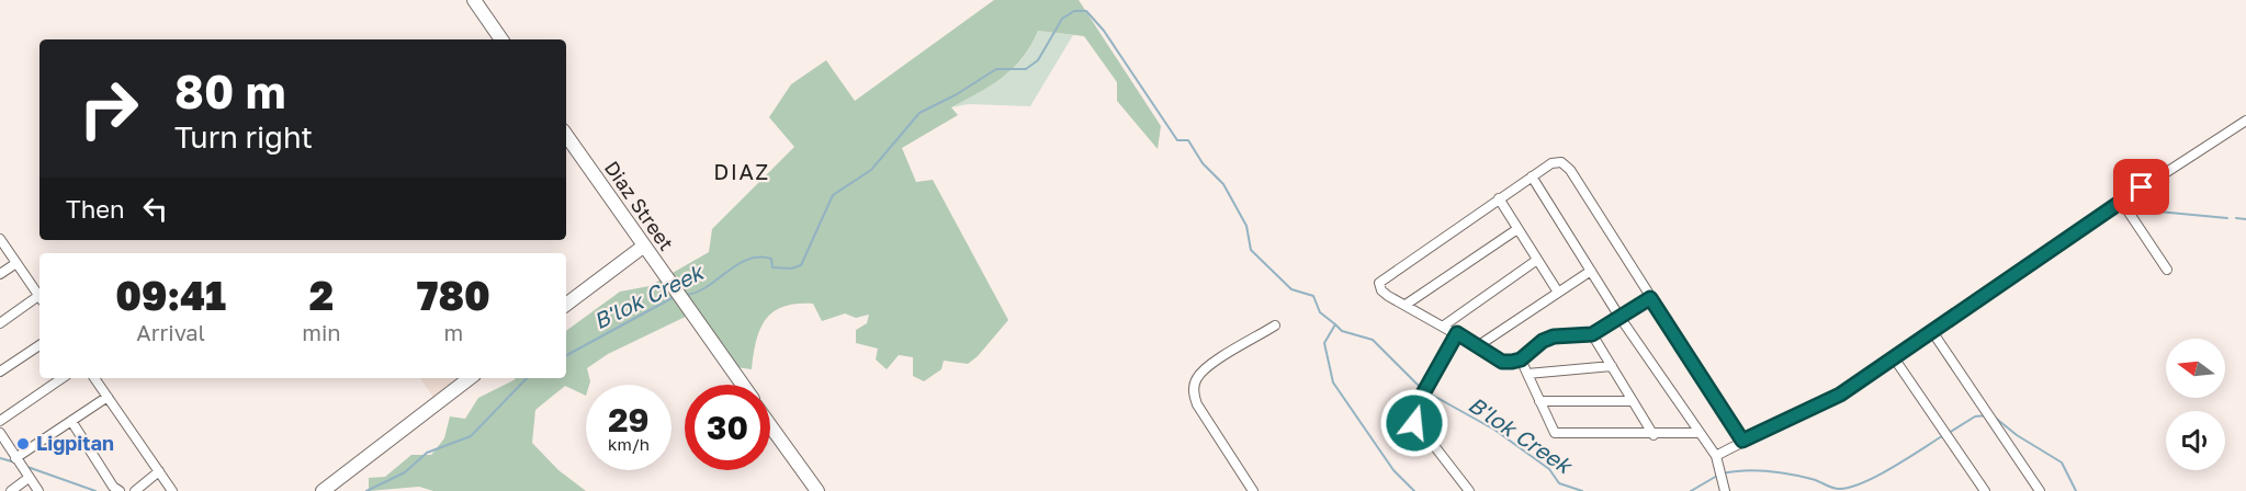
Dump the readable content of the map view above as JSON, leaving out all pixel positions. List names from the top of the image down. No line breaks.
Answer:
{"streets":{"main road":["Diaz Street"]},"districts":["DIAZ"],"water":["B'lok Creek"],"places":["Ligpitan"],"north":"left","page":{"turn":["80 m","Turn right"],"then":"Then","eta":["09:41","Arrival","2","min","780","m"],"speed":"29 km/h","limit":"30"}}
